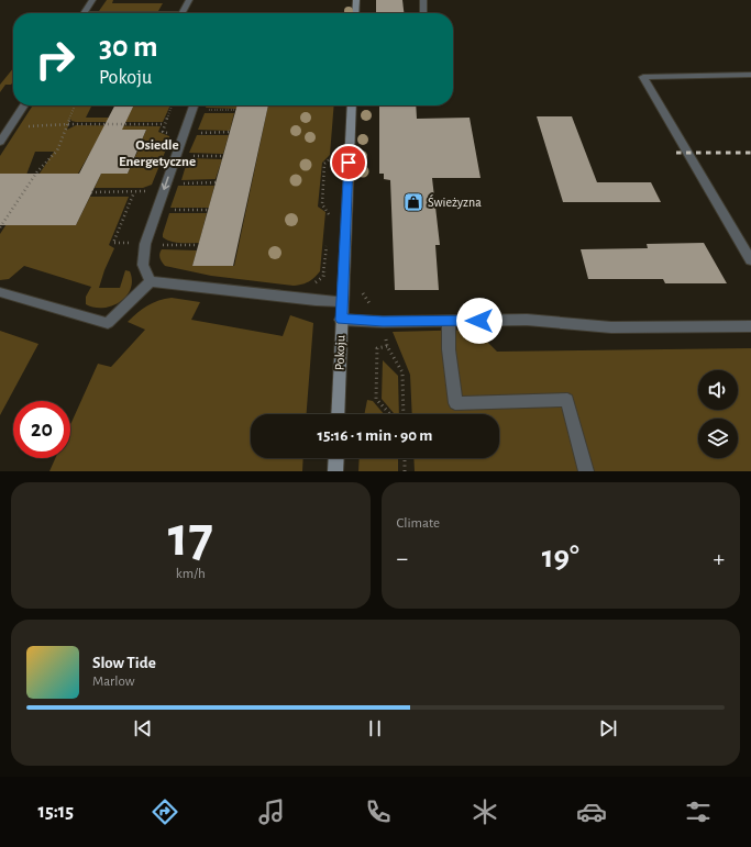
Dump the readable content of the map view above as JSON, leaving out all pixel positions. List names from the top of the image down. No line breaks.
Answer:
{"streets":{"street":["Pokoju"]},"districts":["Osiedle Energetyczne"],"places":{"shop":["Świeżyzna"]},"page":{"turn":["30 m","Pokoju"],"limit":"20","trip":"15:16 · 1 min · 90 m","tile":[["17","km/h"],"Climate"],"heat":["−","19°","+"],"song":["Slow Tide","Marlow"],"tabs":"15:15"}}
